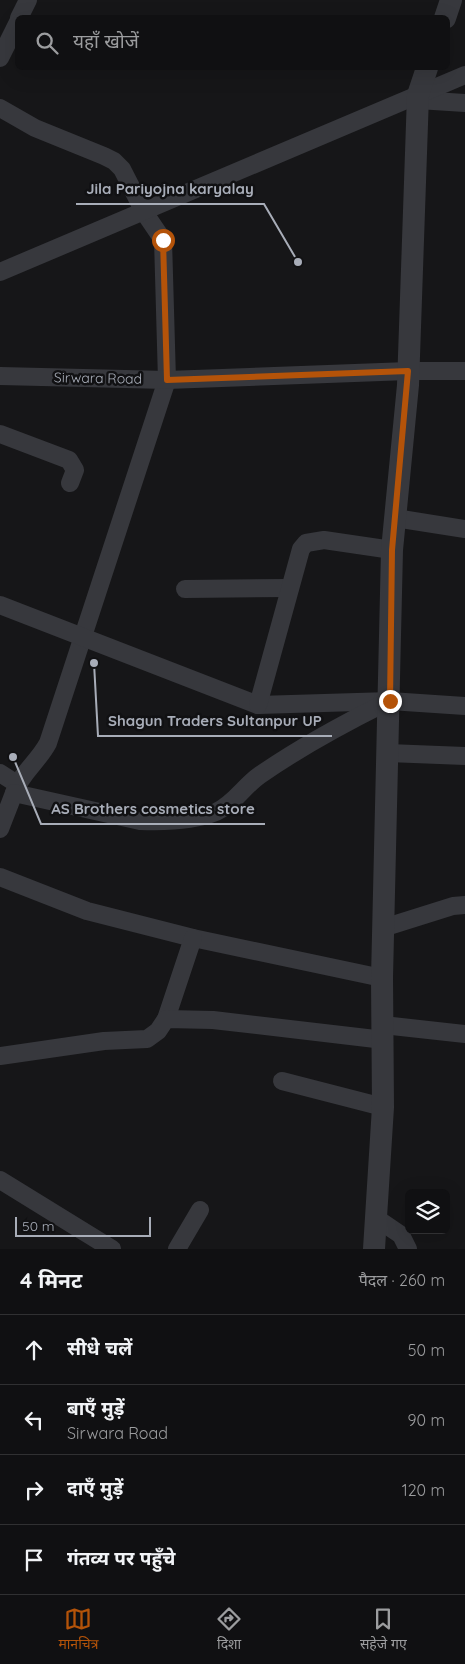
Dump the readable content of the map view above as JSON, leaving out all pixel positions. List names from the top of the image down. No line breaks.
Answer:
{"streets":{"street":["Sirwara Road"]},"places":["Jila Pariyojna karyalay","Shagun Traders Sultanpur UP","AS Brothers cosmetics store"],"scale_bar":"50 m","page":{"search":"यहाँ खोजें","scale":"50 m","heading":["4 मिनट","पैदल · 260 m"],"list":[["सीधे चलें","50 m"],["बाएँ मुड़ें","Sirwara Road","90 m"],["दाएँ मुड़ें","120 m"],"गंतव्य पर पहुँचे"],"nav":["मानचित्र","दिशा","सहेजे गए"]}}
